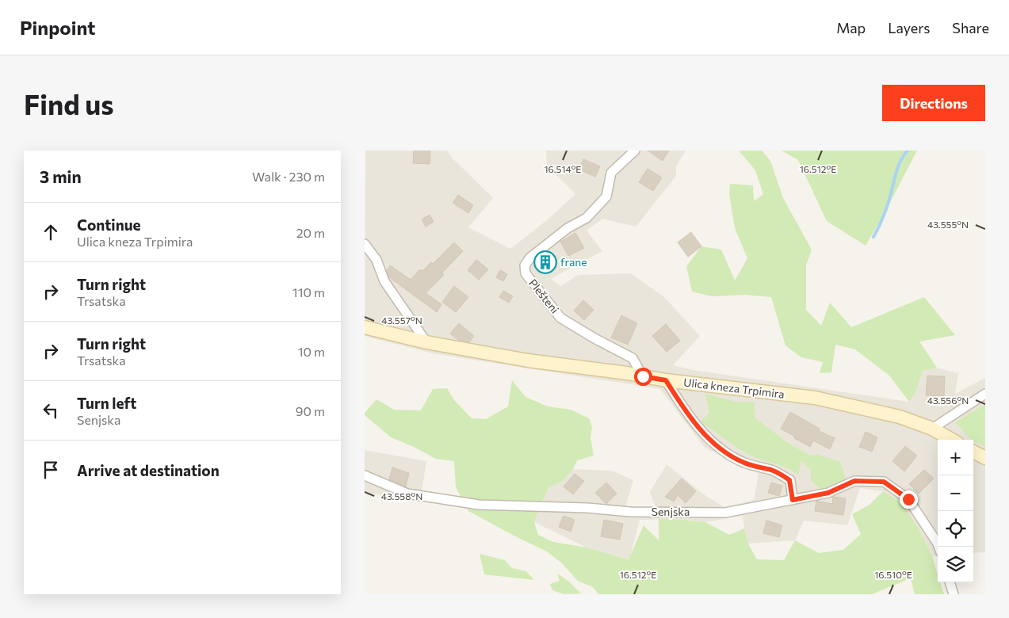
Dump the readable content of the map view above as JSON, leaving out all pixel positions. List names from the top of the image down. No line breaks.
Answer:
{"streets":{"main road":["Ulica kneza Trpimira"],"street":["Plešteni","Senjska"]},"crossings":[["Plešteni","Ulica kneza Trpimira"]],"places":{"building":["frane"]},"page":{"header":"Pinpoint","nav":["Map","Layers","Share"],"buttons":"Directions","title":"Find us","heading":["3 min","Walk · 230 m"],"list":[["Continue","Ulica kneza Trpimira","20 m"],["Turn right","Trsatska","110 m"],["Turn right","Trsatska","10 m"],["Turn left","Senjska","90 m"],"Arrive at destination"],"map_buttons":["+","−"]},"coordinates":["16.514°E","16.512°E","43.555°N","43.557°N","43.556°N","43.558°N","16.510°E"]}
